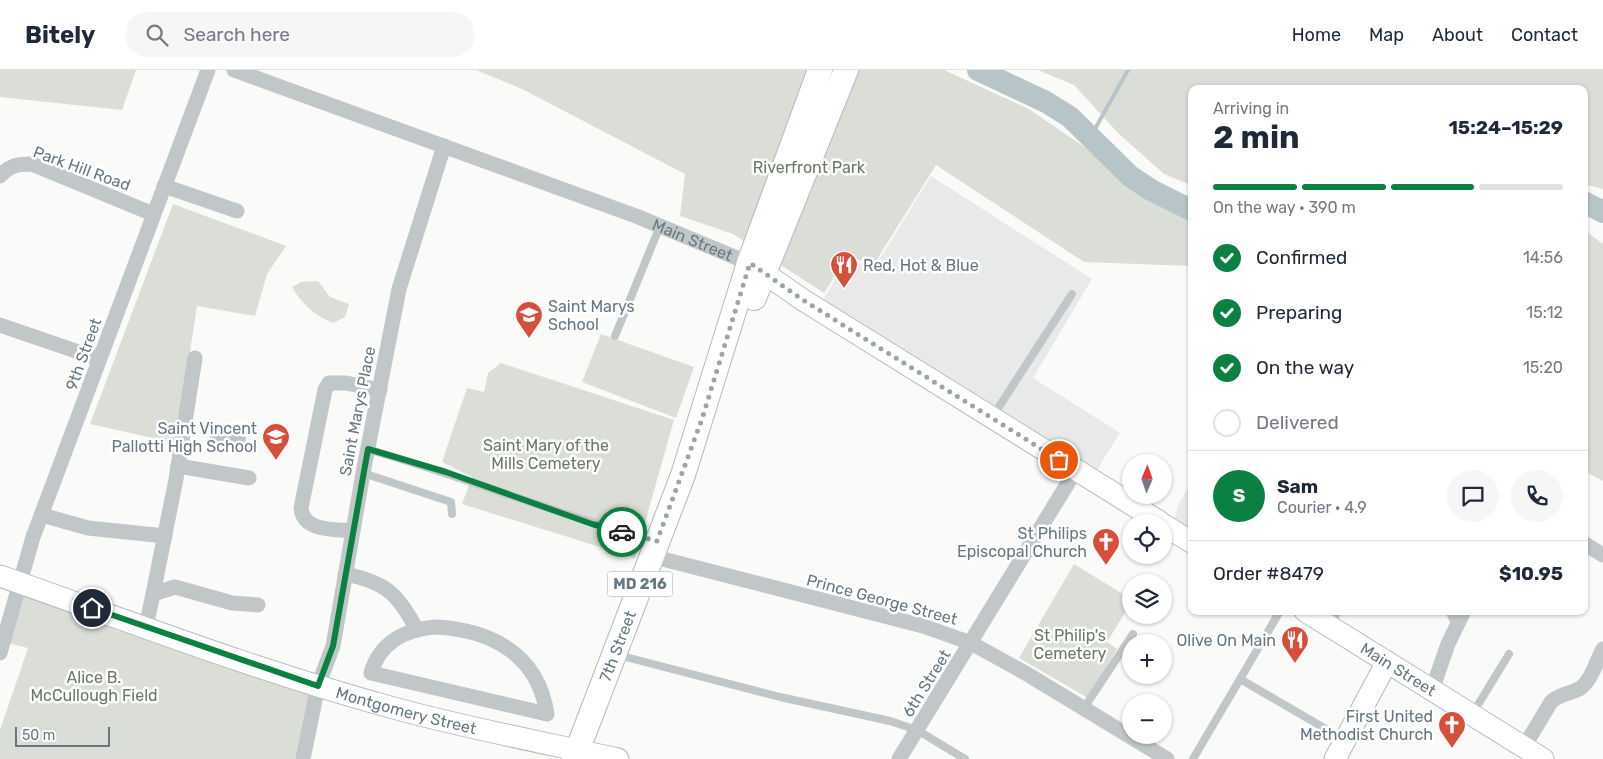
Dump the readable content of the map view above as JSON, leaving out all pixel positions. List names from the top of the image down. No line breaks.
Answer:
{"streets":{"main road":["MD 216","7th Street"],"street":["Park Hill Road","Main Street","9th Street","Saint Marys Place","Prince George Street","6th Street","Montgomery Street"]},"crossings":[["Park Hill Road","9th Street"],["Main Street","Saint Marys Place"],["Main Street","7th Street"],["Main Street","6th Street"],["9th Street","Montgomery Street"],["Saint Marys Place","Montgomery Street"],["Prince George Street","7th Street"],["Prince George Street","6th Street"],["7th Street","Montgomery Street"]],"parks":["Riverfront Park","Saint Mary of the Mills Cemetery","St Philip's Cemetery","Alice B. McCullough Field"],"places":{"restaurant":["Red, Hot & Blue","Olive On Main"],"school or university":["Saint Marys School","Saint Vincent Pallotti High School"],"church":["St Philips Episcopal Church","First United Methodist Church"]},"scale_bar":"50 m","north":"top","page":{"header":"Bitely","search":"Search here","nav":["Home","Map","About","Contact"],"heading":["2 min","Arriving in","15:24–15:29"],"panel":["Sam","Courier · 4.9","Order #8479","$10.95"],"bar":"On the way · 390 m","list":[["Confirmed","14:56"],["Preparing","15:12"],["On the way","15:20"],"Delivered"],"map_buttons":["+","−"],"round":"S","scale":"50 m"}}
